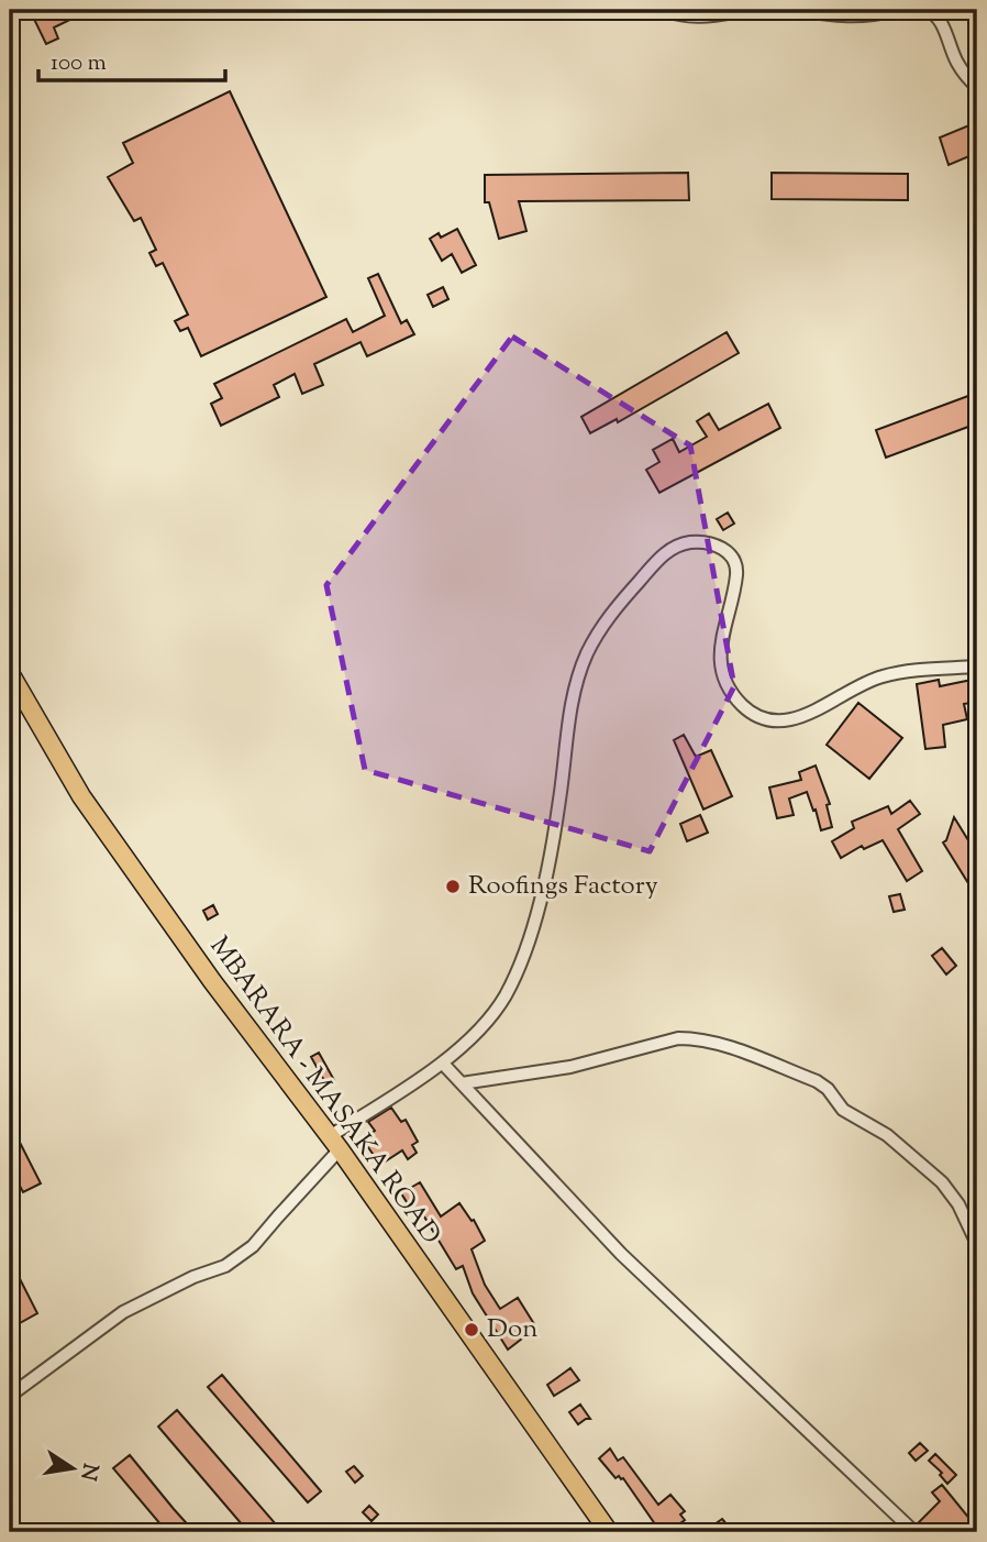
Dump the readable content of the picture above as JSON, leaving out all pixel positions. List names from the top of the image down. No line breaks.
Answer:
{"streets":{"highway":["MBARARA - MASAKA ROAD"]},"places":["Roofings Factory","Don"],"scale_bar":"100 m","north":"right"}
